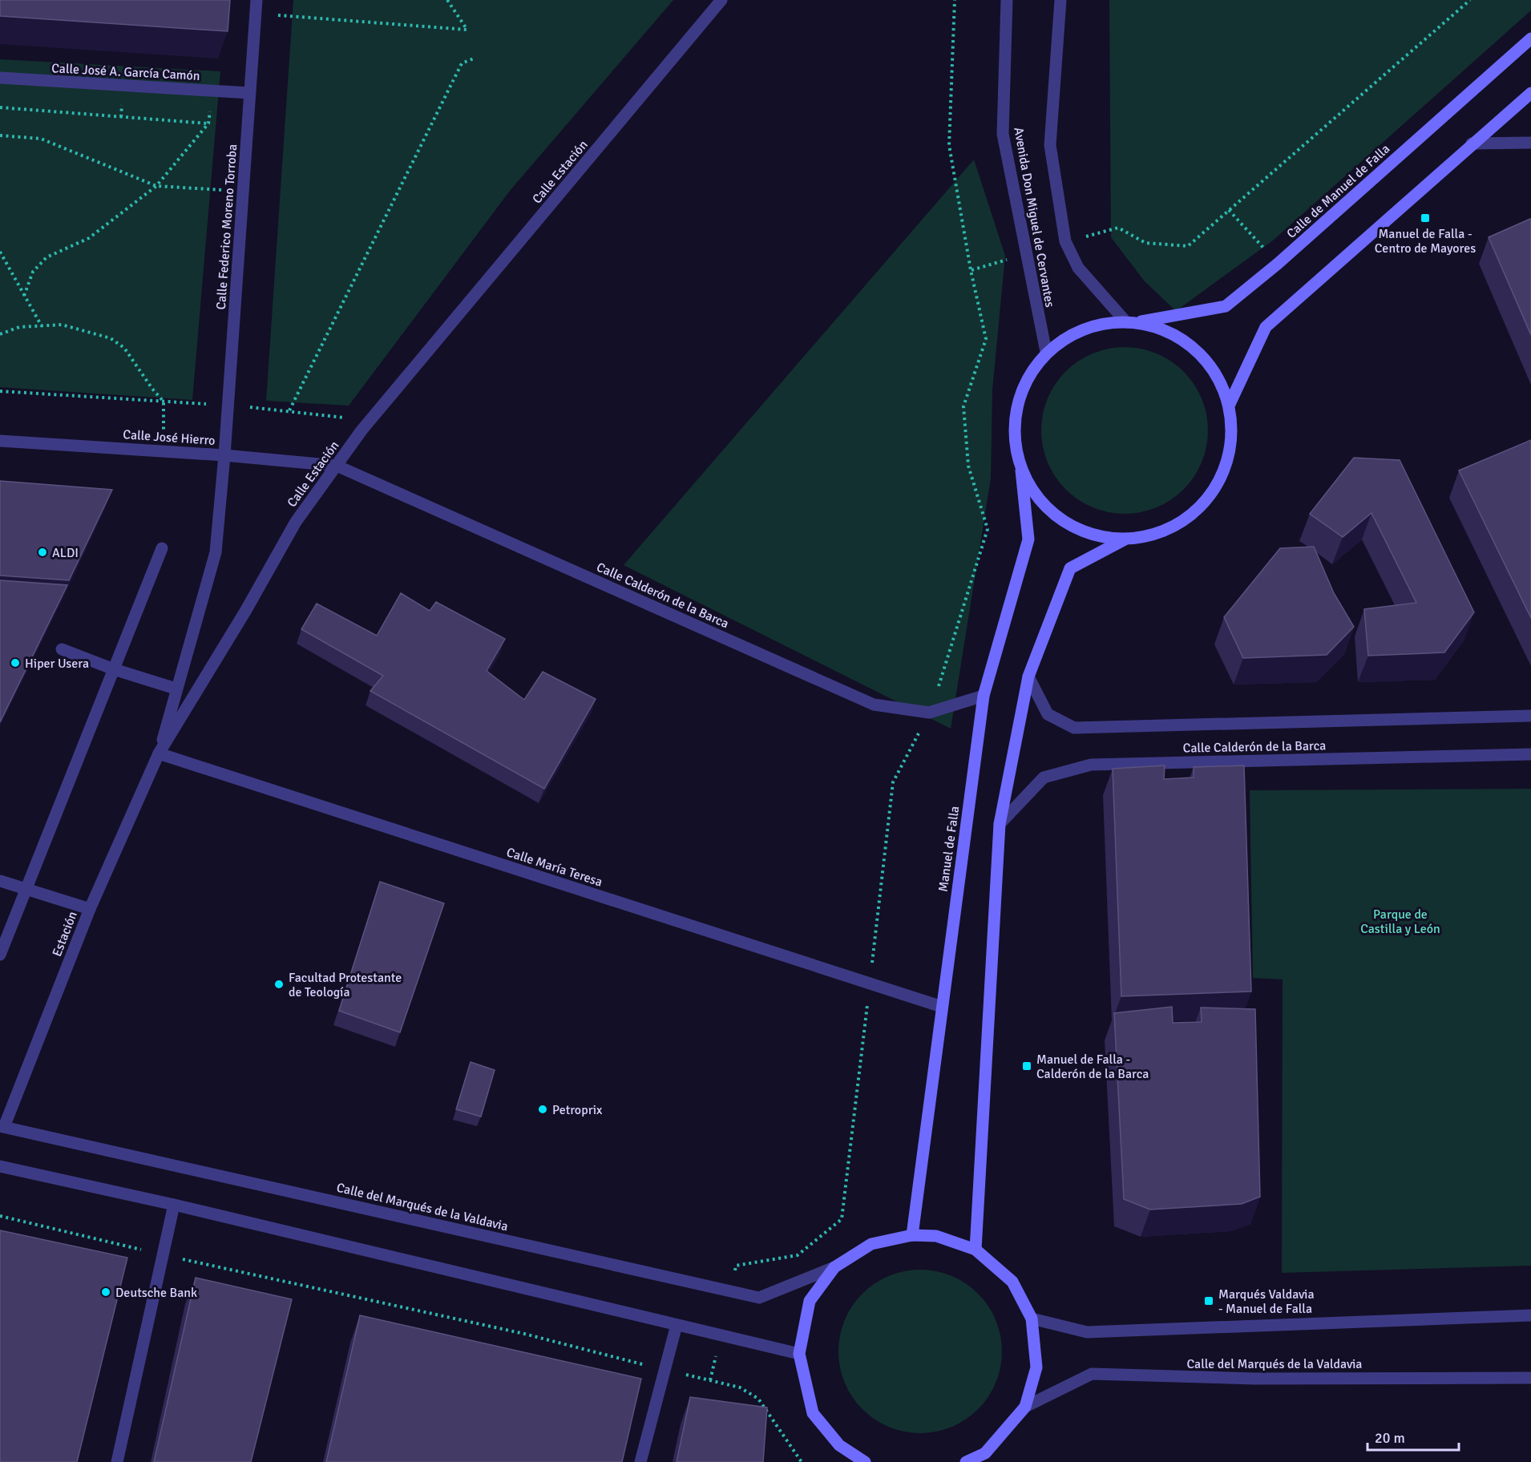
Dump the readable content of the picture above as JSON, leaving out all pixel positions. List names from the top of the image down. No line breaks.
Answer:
{"streets":{"main road":["Calle de Manuel de Falla","Manuel de Falla"],"street":["Calle José A. García Camón","Calle Estación","Avenida Don Miguel de Cervantes","Calle Federico Moreno Torroba","Calle José Hierro","Calle Calderón de la Barca","Calle María Teresa","Estación","Calle del Marqués de la Valdavia"]},"crossings":[["Calle José A. García Camón","Calle Federico Moreno Torroba"],["Calle Estación","Calle José Hierro"],["Calle Estación","Calle Calderón de la Barca"],["Calle Estación","Calle María Teresa"],["Calle Estación","Estación"],["Calle de Manuel de Falla","Avenida Don Miguel de Cervantes"],["Calle Federico Moreno Torroba","Calle José Hierro"],["Calle José Hierro","Calle Calderón de la Barca"],["Calle Calderón de la Barca","Manuel de Falla"],["Manuel de Falla","Calle María Teresa"],["Calle María Teresa","Estación"],["Estación","Calle del Marqués de la Valdavia"]],"parks":["Parque de Castilla y León"],"places":{"transit":["Manuel de Falla - Centro de Mayores","Manuel de Falla - Calderón de la Barca","Marqués Valdavia - Manuel de Falla"],"other":["ALDI","Hiper Usera","Facultad Protestante de Teología","Petroprix","Deutsche Bank"]},"scale_bar":"20 m"}
